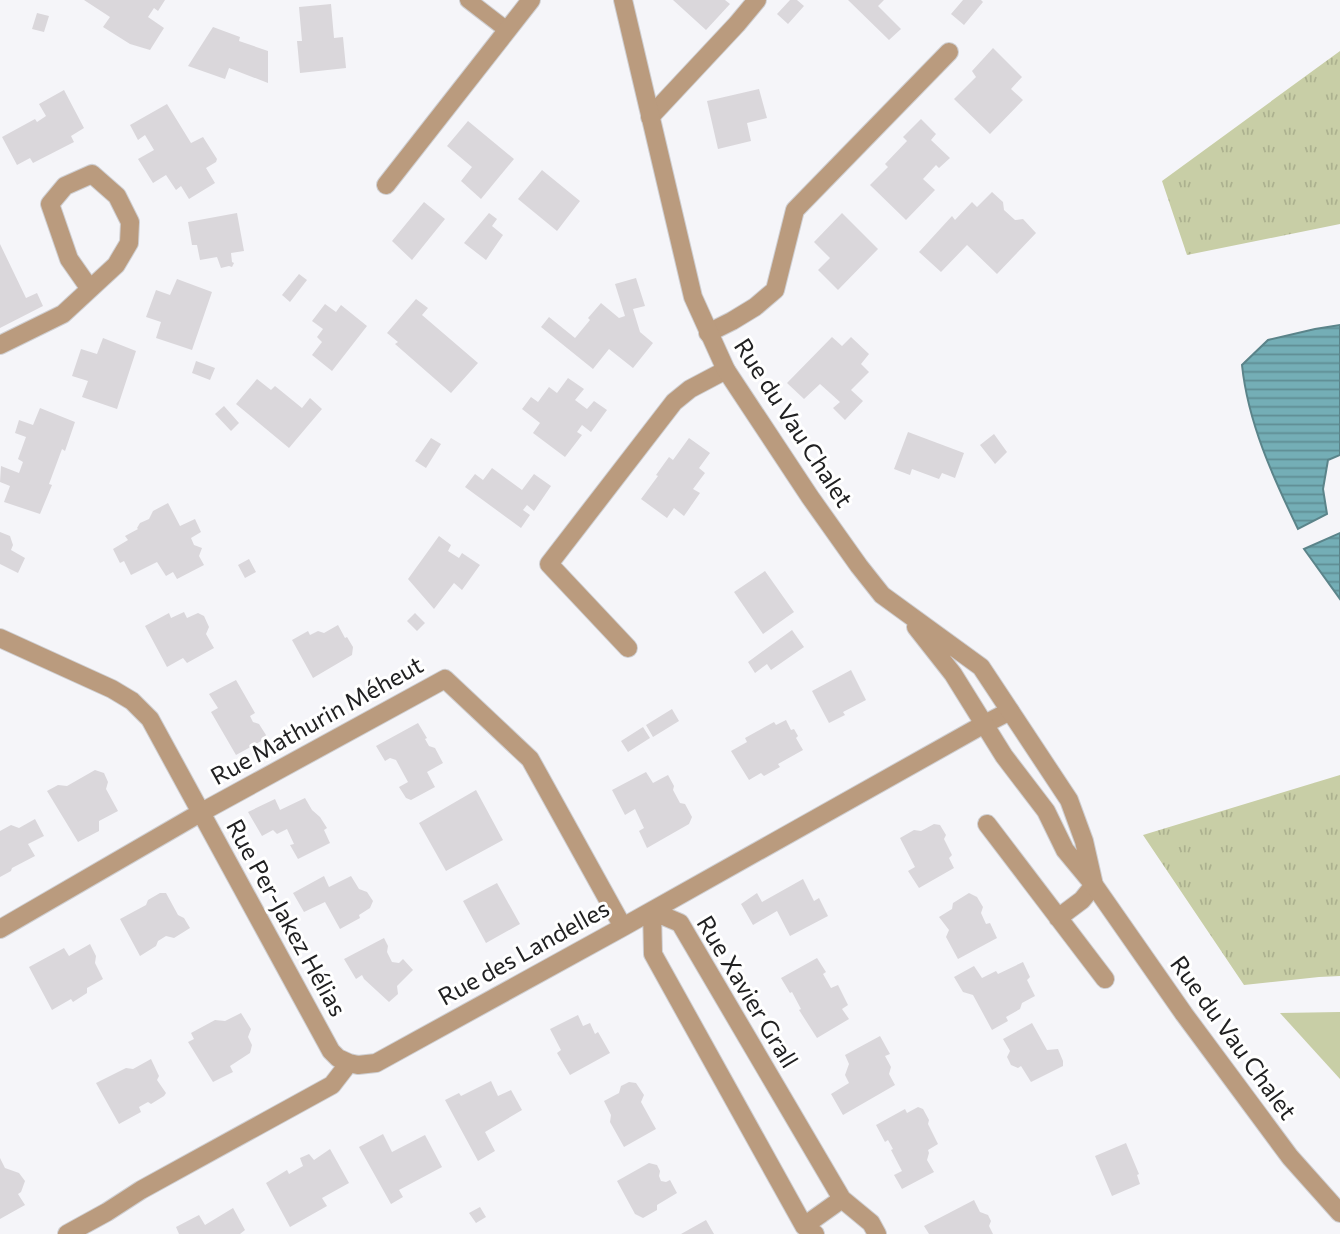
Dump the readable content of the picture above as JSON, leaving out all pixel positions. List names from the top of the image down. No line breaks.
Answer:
{"streets":{"street":["Rue du Vau Chalet","Rue Mathurin Méheut","Rue Per-Jakez Hélias","Rue des Landelles","Rue Xavier Grall"]},"crossings":[["Rue du Vau Chalet","Rue des Landelles"],["Rue Mathurin Méheut","Rue Per-Jakez Hélias"],["Rue Mathurin Méheut","Rue des Landelles"],["Rue Per-Jakez Hélias","Rue des Landelles"],["Rue des Landelles","Rue Xavier Grall"]]}
